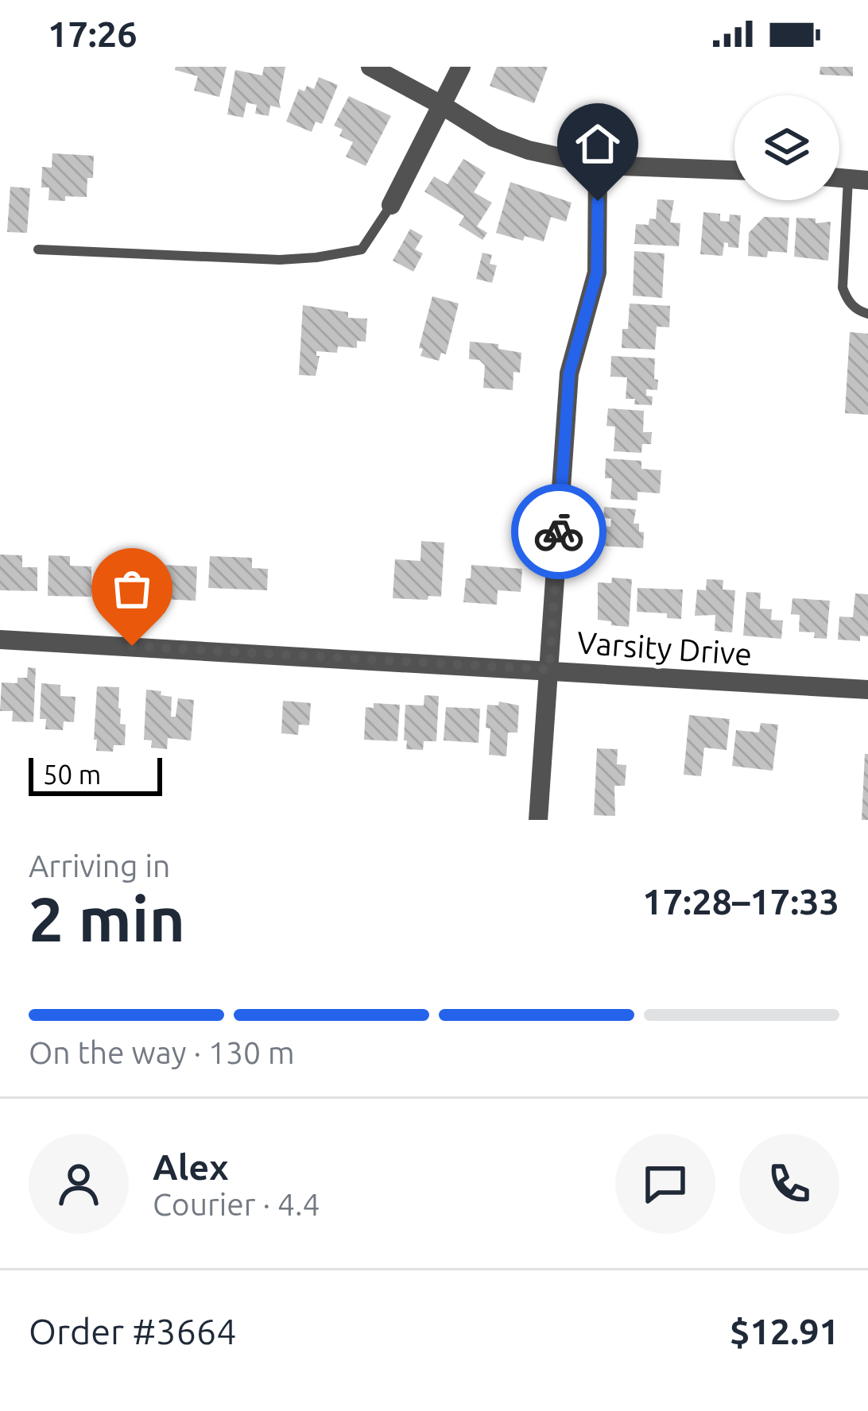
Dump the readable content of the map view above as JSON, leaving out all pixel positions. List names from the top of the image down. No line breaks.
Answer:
{"streets":{"street":["Varsity Drive"]},"scale_bar":"50 m","page":{"status":"17:26","scale":"50 m","heading":["2 min","Arriving in","17:28–17:33"],"panel":["Alex","Courier · 4.4","Order #3664","$12.91"],"bar":"On the way · 130 m"}}
